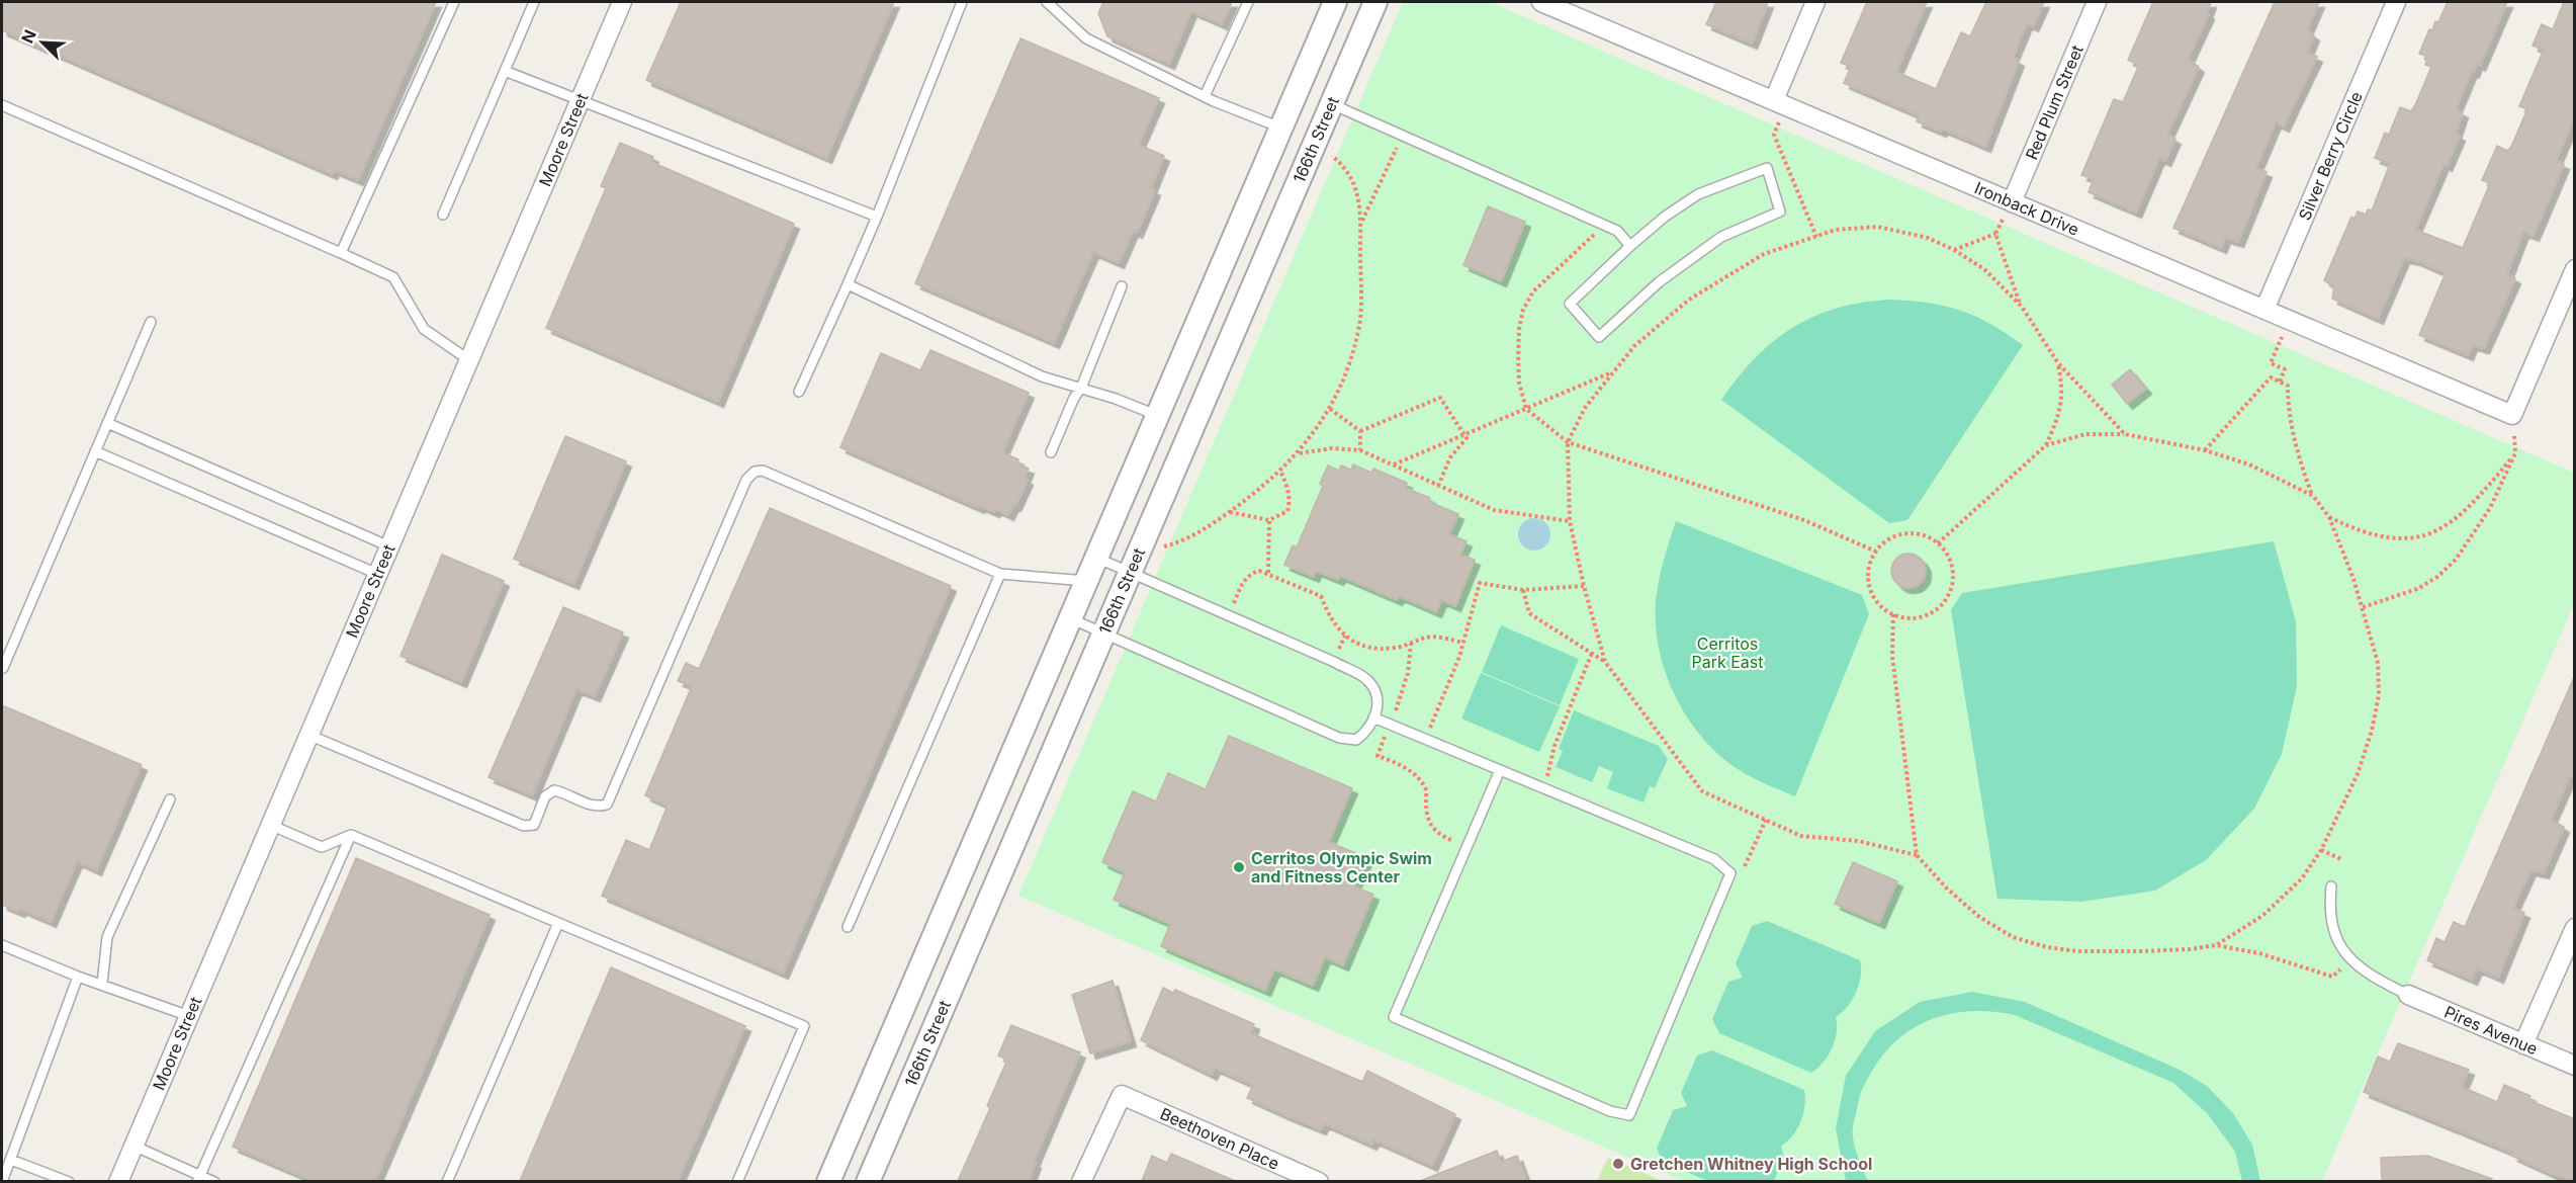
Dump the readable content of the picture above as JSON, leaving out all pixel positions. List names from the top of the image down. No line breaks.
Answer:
{"streets":{"street":["Red Plum Street","Moore Street","166th Street","Silver Berry Circle","Ironback Drive","Pires Avenue","Beethoven Place"]},"crossings":[["Red Plum Street","Ironback Drive"],["Silver Berry Circle","Ironback Drive"]],"parks":["Cerritos Park East"],"places":["Cerritos Olympic Swim and Fitness Center","Gretchen Whitney High School"],"north":"top left"}
